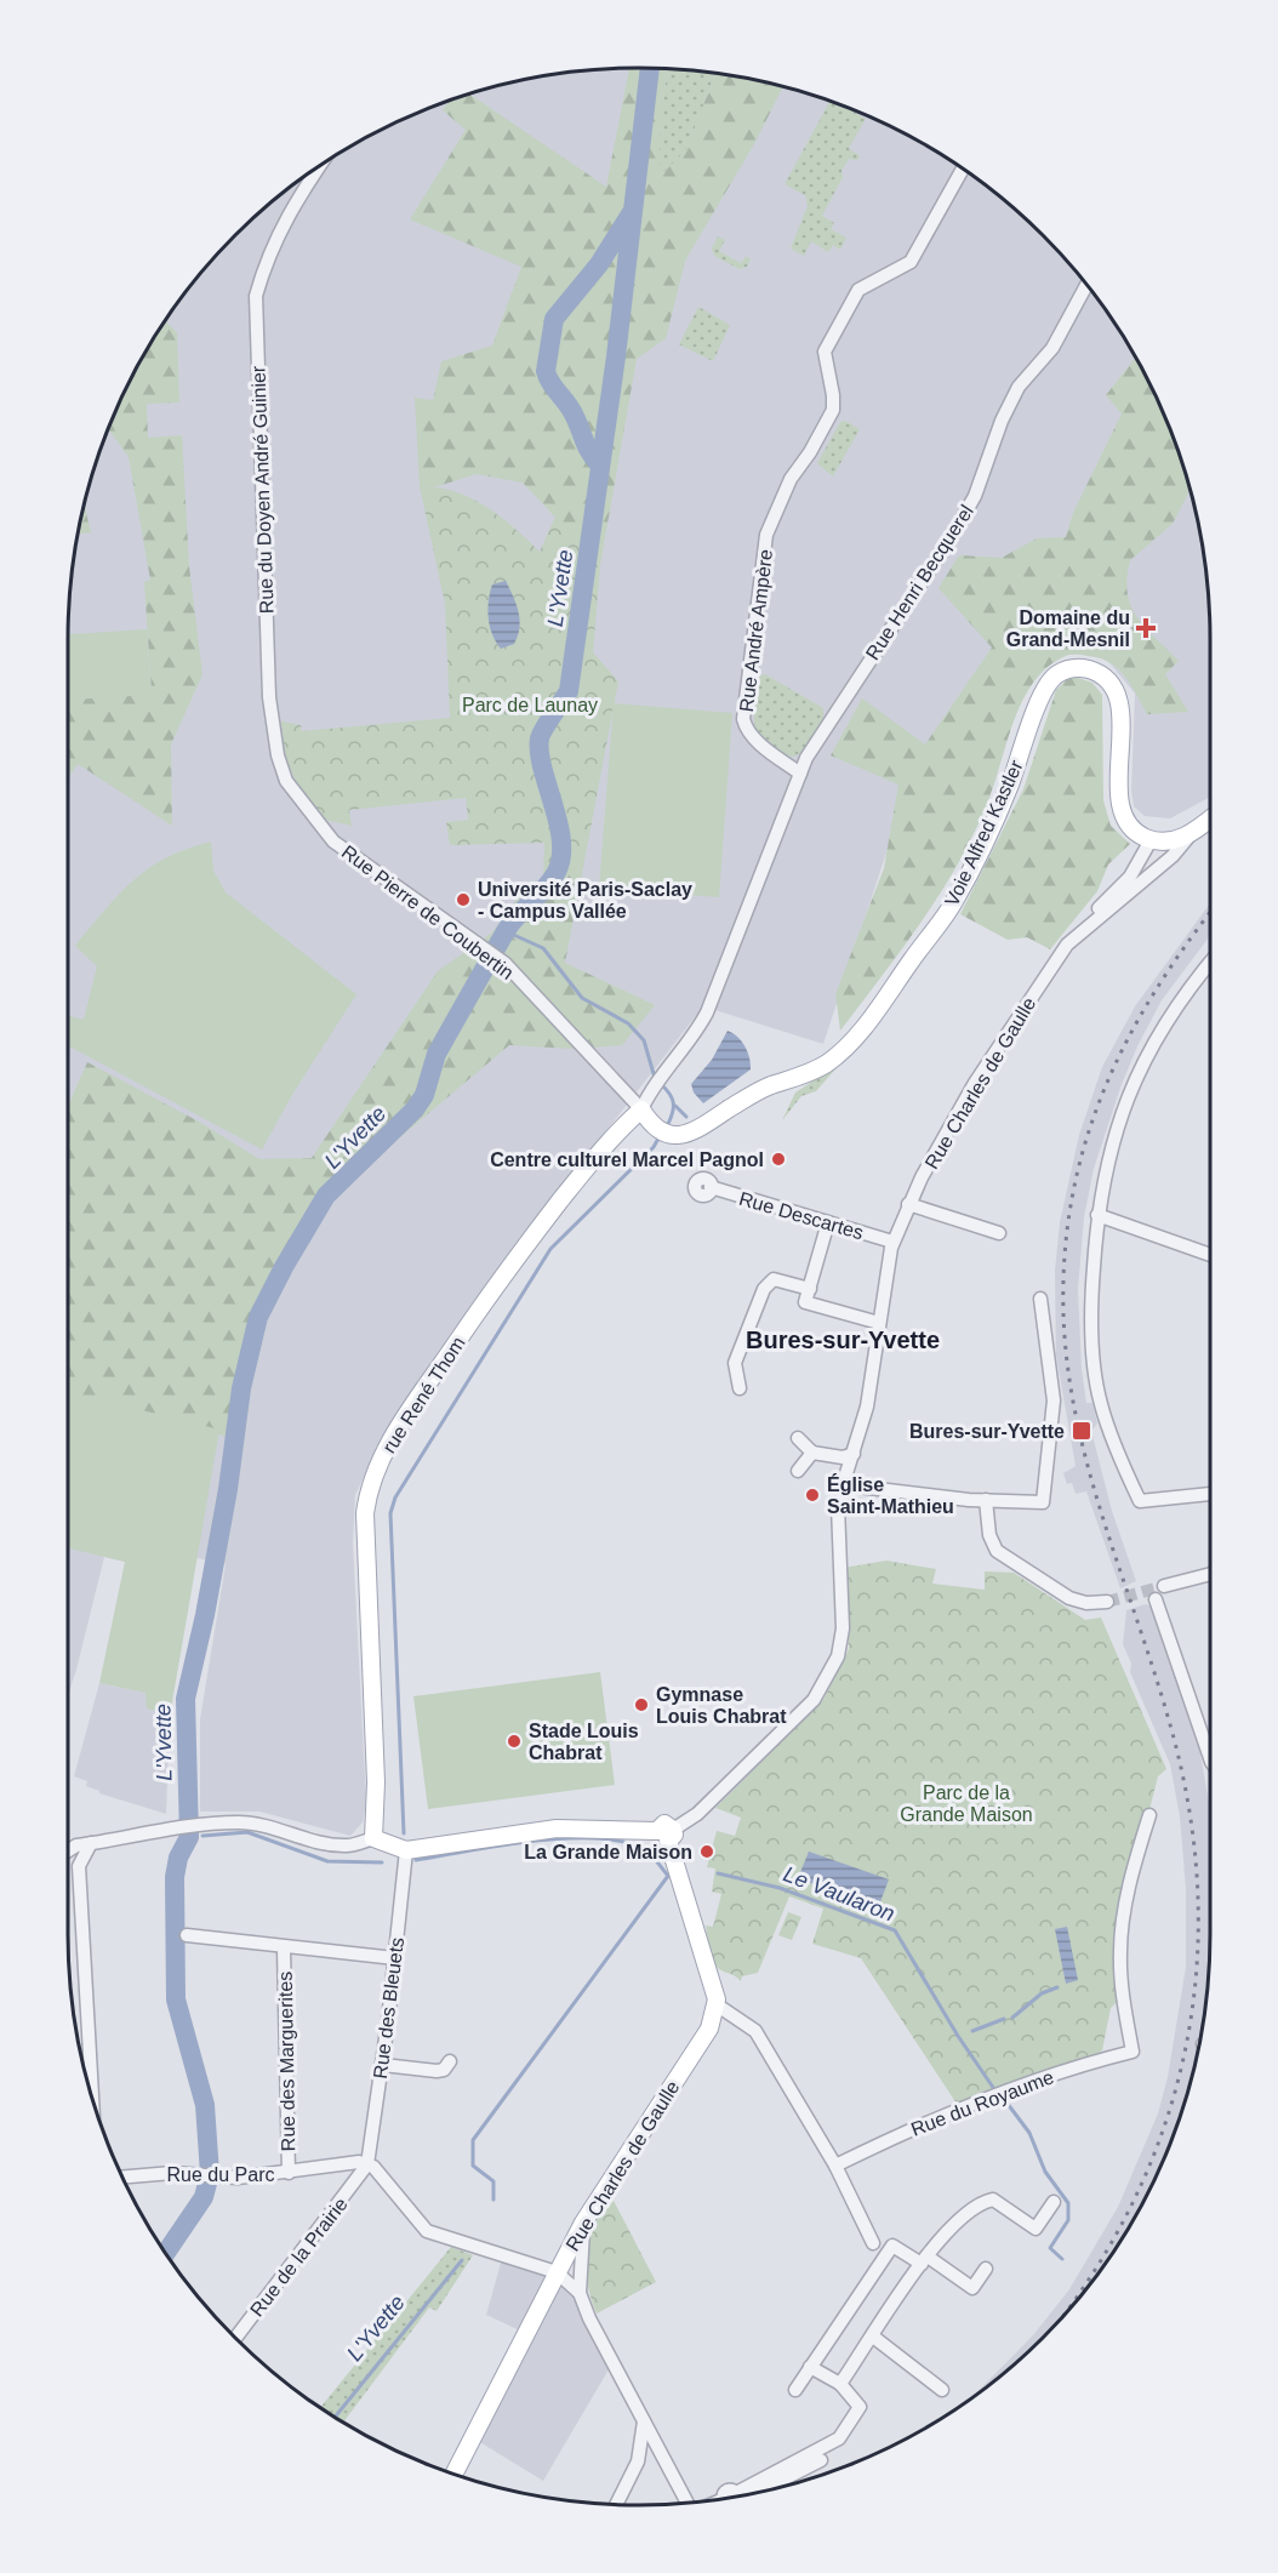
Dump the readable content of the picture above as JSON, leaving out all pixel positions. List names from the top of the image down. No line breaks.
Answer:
{"streets":{"main road":["Voie Alfred Kastler","Rue Charles de Gaulle","rue René Thom"],"street":["Rue du Doyen André Guinier","Rue Henri Becquerel","Rue André Ampère","Rue Pierre de Coubertin","Rue Descartes","Rue des Bleuets","Rue des Marguerites","Rue du Royaume","Rue du Parc","Rue de la Prairie"]},"crossings":[["Rue du Doyen André Guinier","Rue Pierre de Coubertin"],["Rue Henri Becquerel","Rue André Ampère"],["Voie Alfred Kastler","Rue Pierre de Coubertin"],["Voie Alfred Kastler","Rue Charles de Gaulle"],["Voie Alfred Kastler","rue René Thom"],["Rue Pierre de Coubertin","rue René Thom"],["Rue Charles de Gaulle","Rue Descartes"],["Rue des Bleuets","Rue du Parc"],["Rue des Bleuets","Rue de la Prairie"],["Rue des Marguerites","Rue du Parc"],["Rue du Parc","Rue de la Prairie"]],"districts":["Bures-sur-Yvette"],"water":["L'Yvette","Le Vaularon"],"parks":["Parc de Launay","Parc de la Grande Maison"],"places":{"health":["Domaine du Grand-Mesnil"],"other":["Université Paris-Saclay - Campus Vallée","Centre culturel Marcel Pagnol","Église Saint-Mathieu","Gymnase Louis Chabrat","Stade Louis Chabrat","La Grande Maison"],"transit":["Bures-sur-Yvette"]}}
